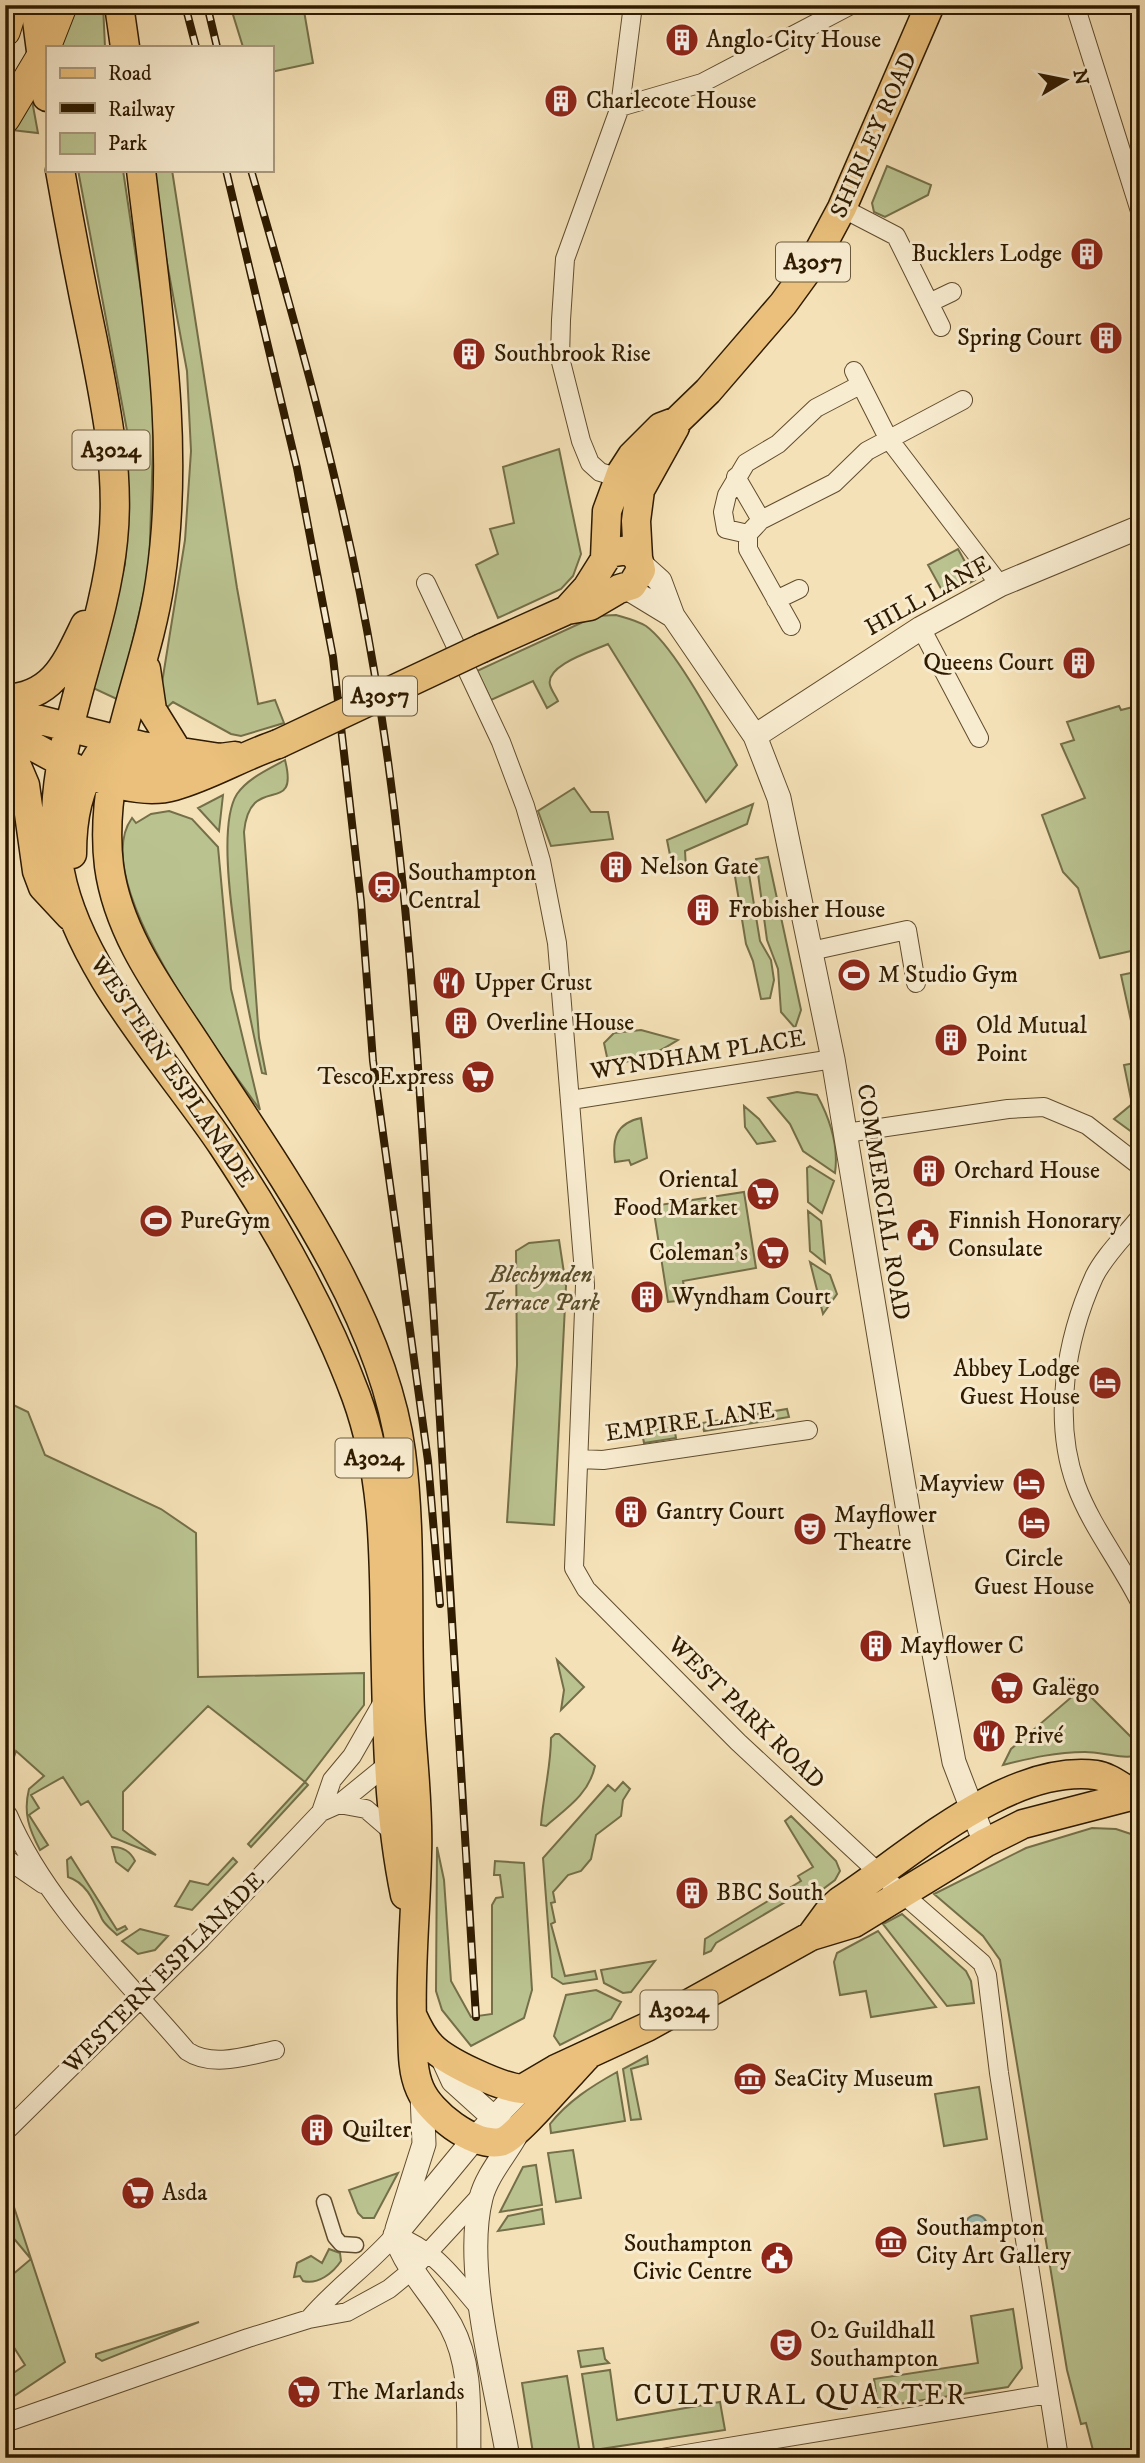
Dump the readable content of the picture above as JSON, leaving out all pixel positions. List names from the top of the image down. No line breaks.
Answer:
{"streets":{"main road":["SHIRLEY ROAD","A3057","A3024","WESTERN ESPLANADE"],"street":["HILL LANE","WYNDHAM PLACE","COMMERCIAL ROAD","EMPIRE LANE","WEST PARK ROAD"]},"crossings":[["SHIRLEY ROAD","A3057"],["SHIRLEY ROAD","COMMERCIAL ROAD"],["A3057","A3024"],["A3057","WESTERN ESPLANADE"],["A3057","COMMERCIAL ROAD"],["A3024","WESTERN ESPLANADE"],["A3024","COMMERCIAL ROAD"],["A3024","WEST PARK ROAD"],["HILL LANE","COMMERCIAL ROAD"],["WYNDHAM PLACE","COMMERCIAL ROAD"],["EMPIRE LANE","WEST PARK ROAD"]],"districts":["CULTURAL QUARTER"],"parks":["Blechynden Terrace Park"],"places":{"building":["Anglo-City House","Charlecote House","Bucklers Lodge","Spring Court","Southbrook Rise","Queens Court","Nelson Gate","Frobisher House","Overline House","Old Mutual Point","Orchard House","Wyndham Court","Gantry Court","Mayflower C","BBC South","Quilter"],"station":["Southampton Central"],"sports":["M Studio Gym","PureGym"],"restaurant":["Upper Crust","Privé"],"supermarket":["Tesco Express","Oriental Food Market","Coleman's","Galëgo","Asda","The Marlands"],"public building":["Finnish Honorary Consulate","Southampton Civic Centre"],"hotel":["Abbey Lodge Guest House","Mayview","Circle Guest House"],"theatre":["Mayflower Theatre","O2 Guildhall Southampton"],"museum":["SeaCity Museum","Southampton City Art Gallery"]},"legend":["Road","Railway","Park"],"north":"right"}
